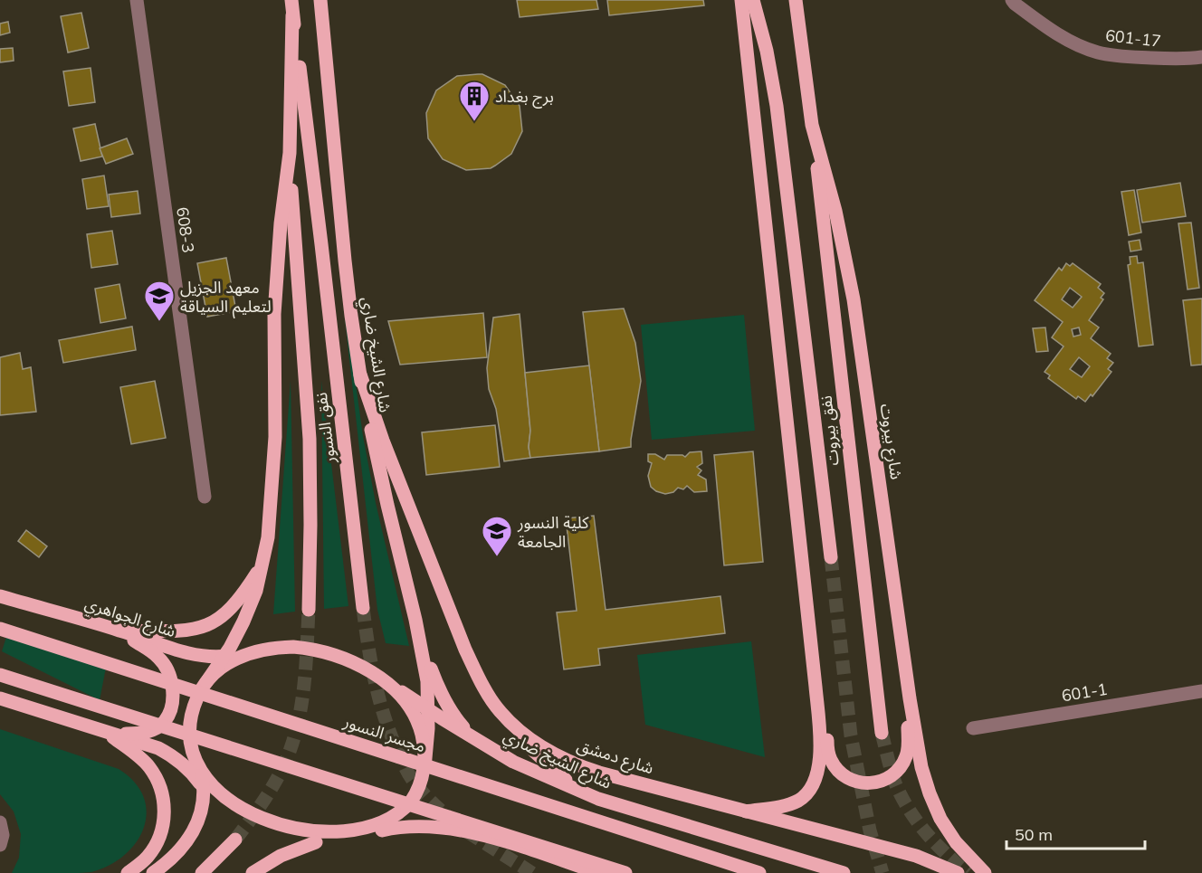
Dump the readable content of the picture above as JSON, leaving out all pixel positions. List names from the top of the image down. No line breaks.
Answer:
{"streets":{"main road":["شارع الشيخ ضاري","نفق النسور","نفق بيروت","شارع بيروت","شارع الجواهري","مجسر النسور","شارع دمشق"],"street":["601-17","608-3","601-1"]},"crossings":[["شارع الشيخ ضاري","شارع الجواهري"],["شارع الشيخ ضاري","شارع دمشق"],["نفق بيروت","شارع بيروت"]],"places":{"building":["برج بغداد"],"school or university":["معهد الجزيل لتعليم السياقة","كلية النسور الجامعة"]},"scale_bar":"50 m"}
